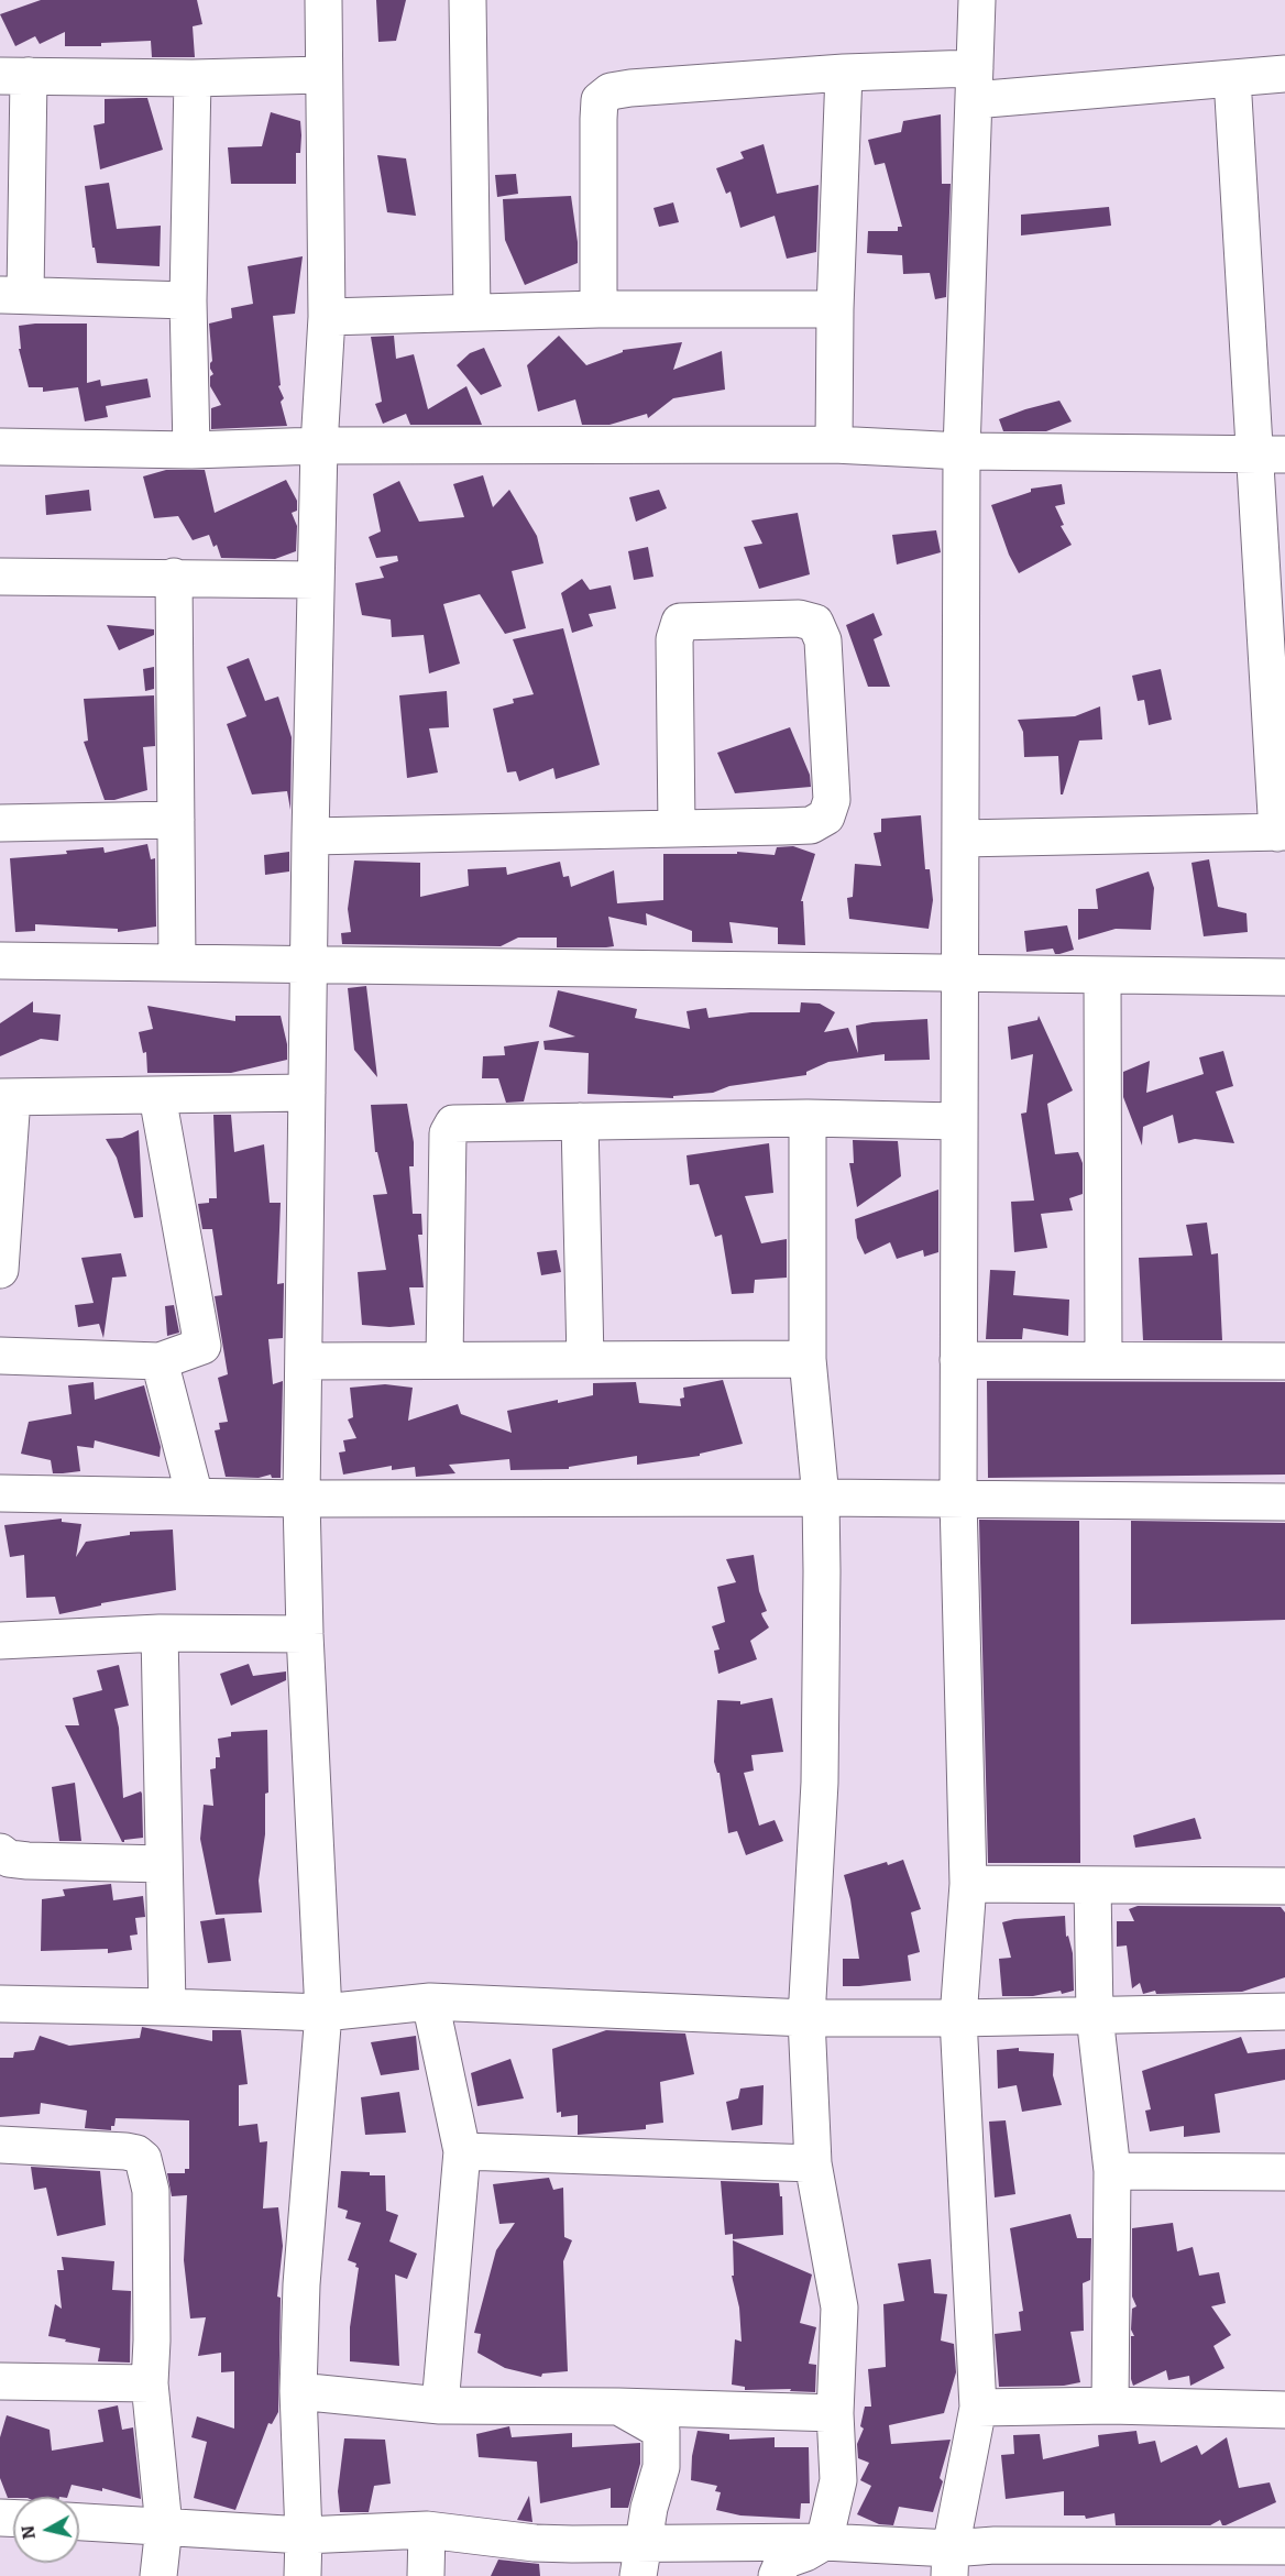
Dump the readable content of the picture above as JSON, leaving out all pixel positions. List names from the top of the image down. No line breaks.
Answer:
{"north":"left"}
